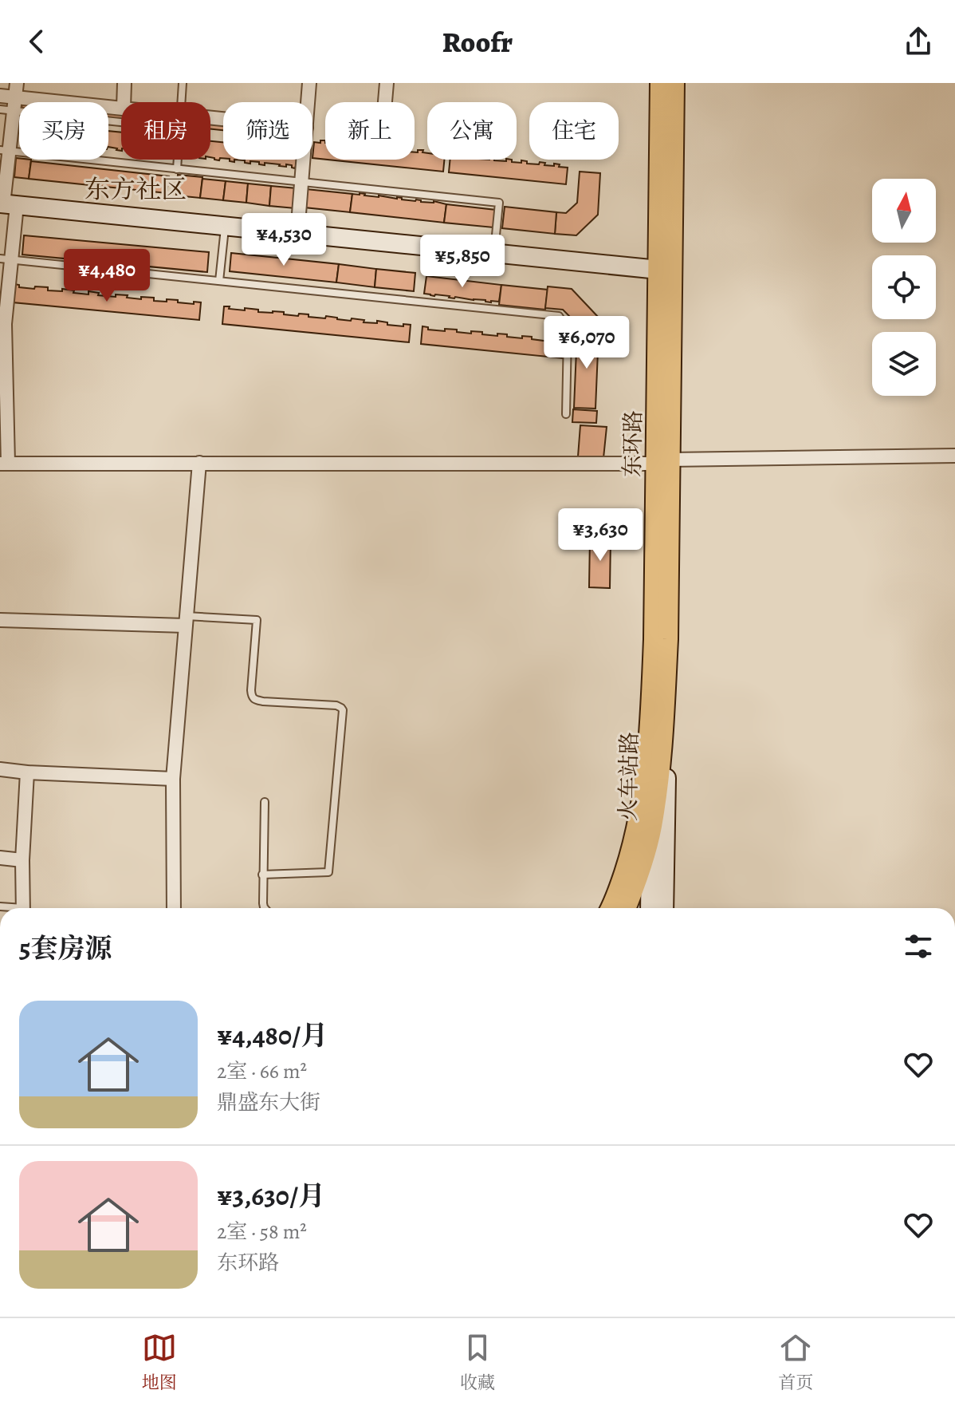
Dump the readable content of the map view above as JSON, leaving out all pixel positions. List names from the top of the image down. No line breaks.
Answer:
{"streets":{"main road":["东环路","火车站路"]},"crossings":[["东环路","火车站路"]],"districts":["东方社区"],"north":"top","page":{"header":"Roofr","chip":["买房","租房","筛选","新上","公寓","住宅"],"price":["¥4,530","¥5,850","¥4,480","¥6,070","¥3,630"],"heading":"5套房源","list":[{"name":"¥4,480/月","note":"2室 · 66 m² · 鼎盛东大街"},{"name":"¥3,630/月","note":"2室 · 58 m² · 东环路"}],"tabs":["地图","收藏","首页"]}}
